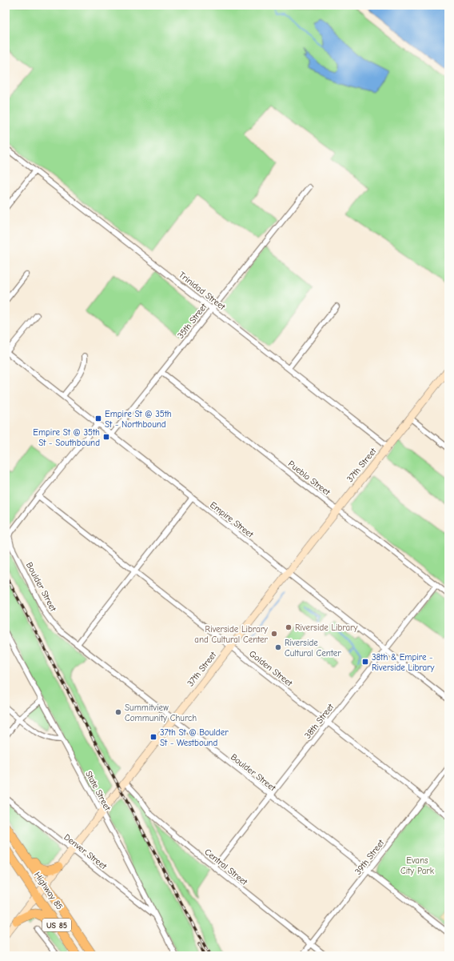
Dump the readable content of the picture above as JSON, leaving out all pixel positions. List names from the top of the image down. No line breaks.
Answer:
{"streets":{"highway":["Highway 85","US 85"],"main road":["37th Street"],"street":["Trinidad Street","35th Street","Pueblo Street","Empire Street","Boulder Street","Golden Street","38th Street","State Street","Denver Street","39th Street","Central Street"]},"crossings":[["Trinidad Street","35th Street"],["Trinidad Street","37th Street"],["35th Street","Pueblo Street"],["35th Street","Empire Street"],["37th Street","Pueblo Street"],["37th Street","Empire Street"],["37th Street","Boulder Street"],["37th Street","Golden Street"],["37th Street","State Street"],["37th Street","Denver Street"],["37th Street","Central Street"],["37th Street","Highway 85"],["Pueblo Street","38th Street"],["Empire Street","38th Street"],["Boulder Street","Golden Street"],["Boulder Street","38th Street"],["Boulder Street","39th Street"],["Golden Street","38th Street"],["Golden Street","39th Street"],["38th Street","Central Street"],["State Street","Denver Street"],["39th Street","Central Street"]],"parks":["Evans City Park"],"places":{"transit":["Empire St @ 35th St - Northbound","Empire St @ 35th St - Southbound","38th & Empire - Riverside Library","37th St @ Boulder St - Westbound"],"other":["Riverside Library","Riverside Library and Cultural Center","Riverside Cultural Center","Summitview Community Church"]}}
